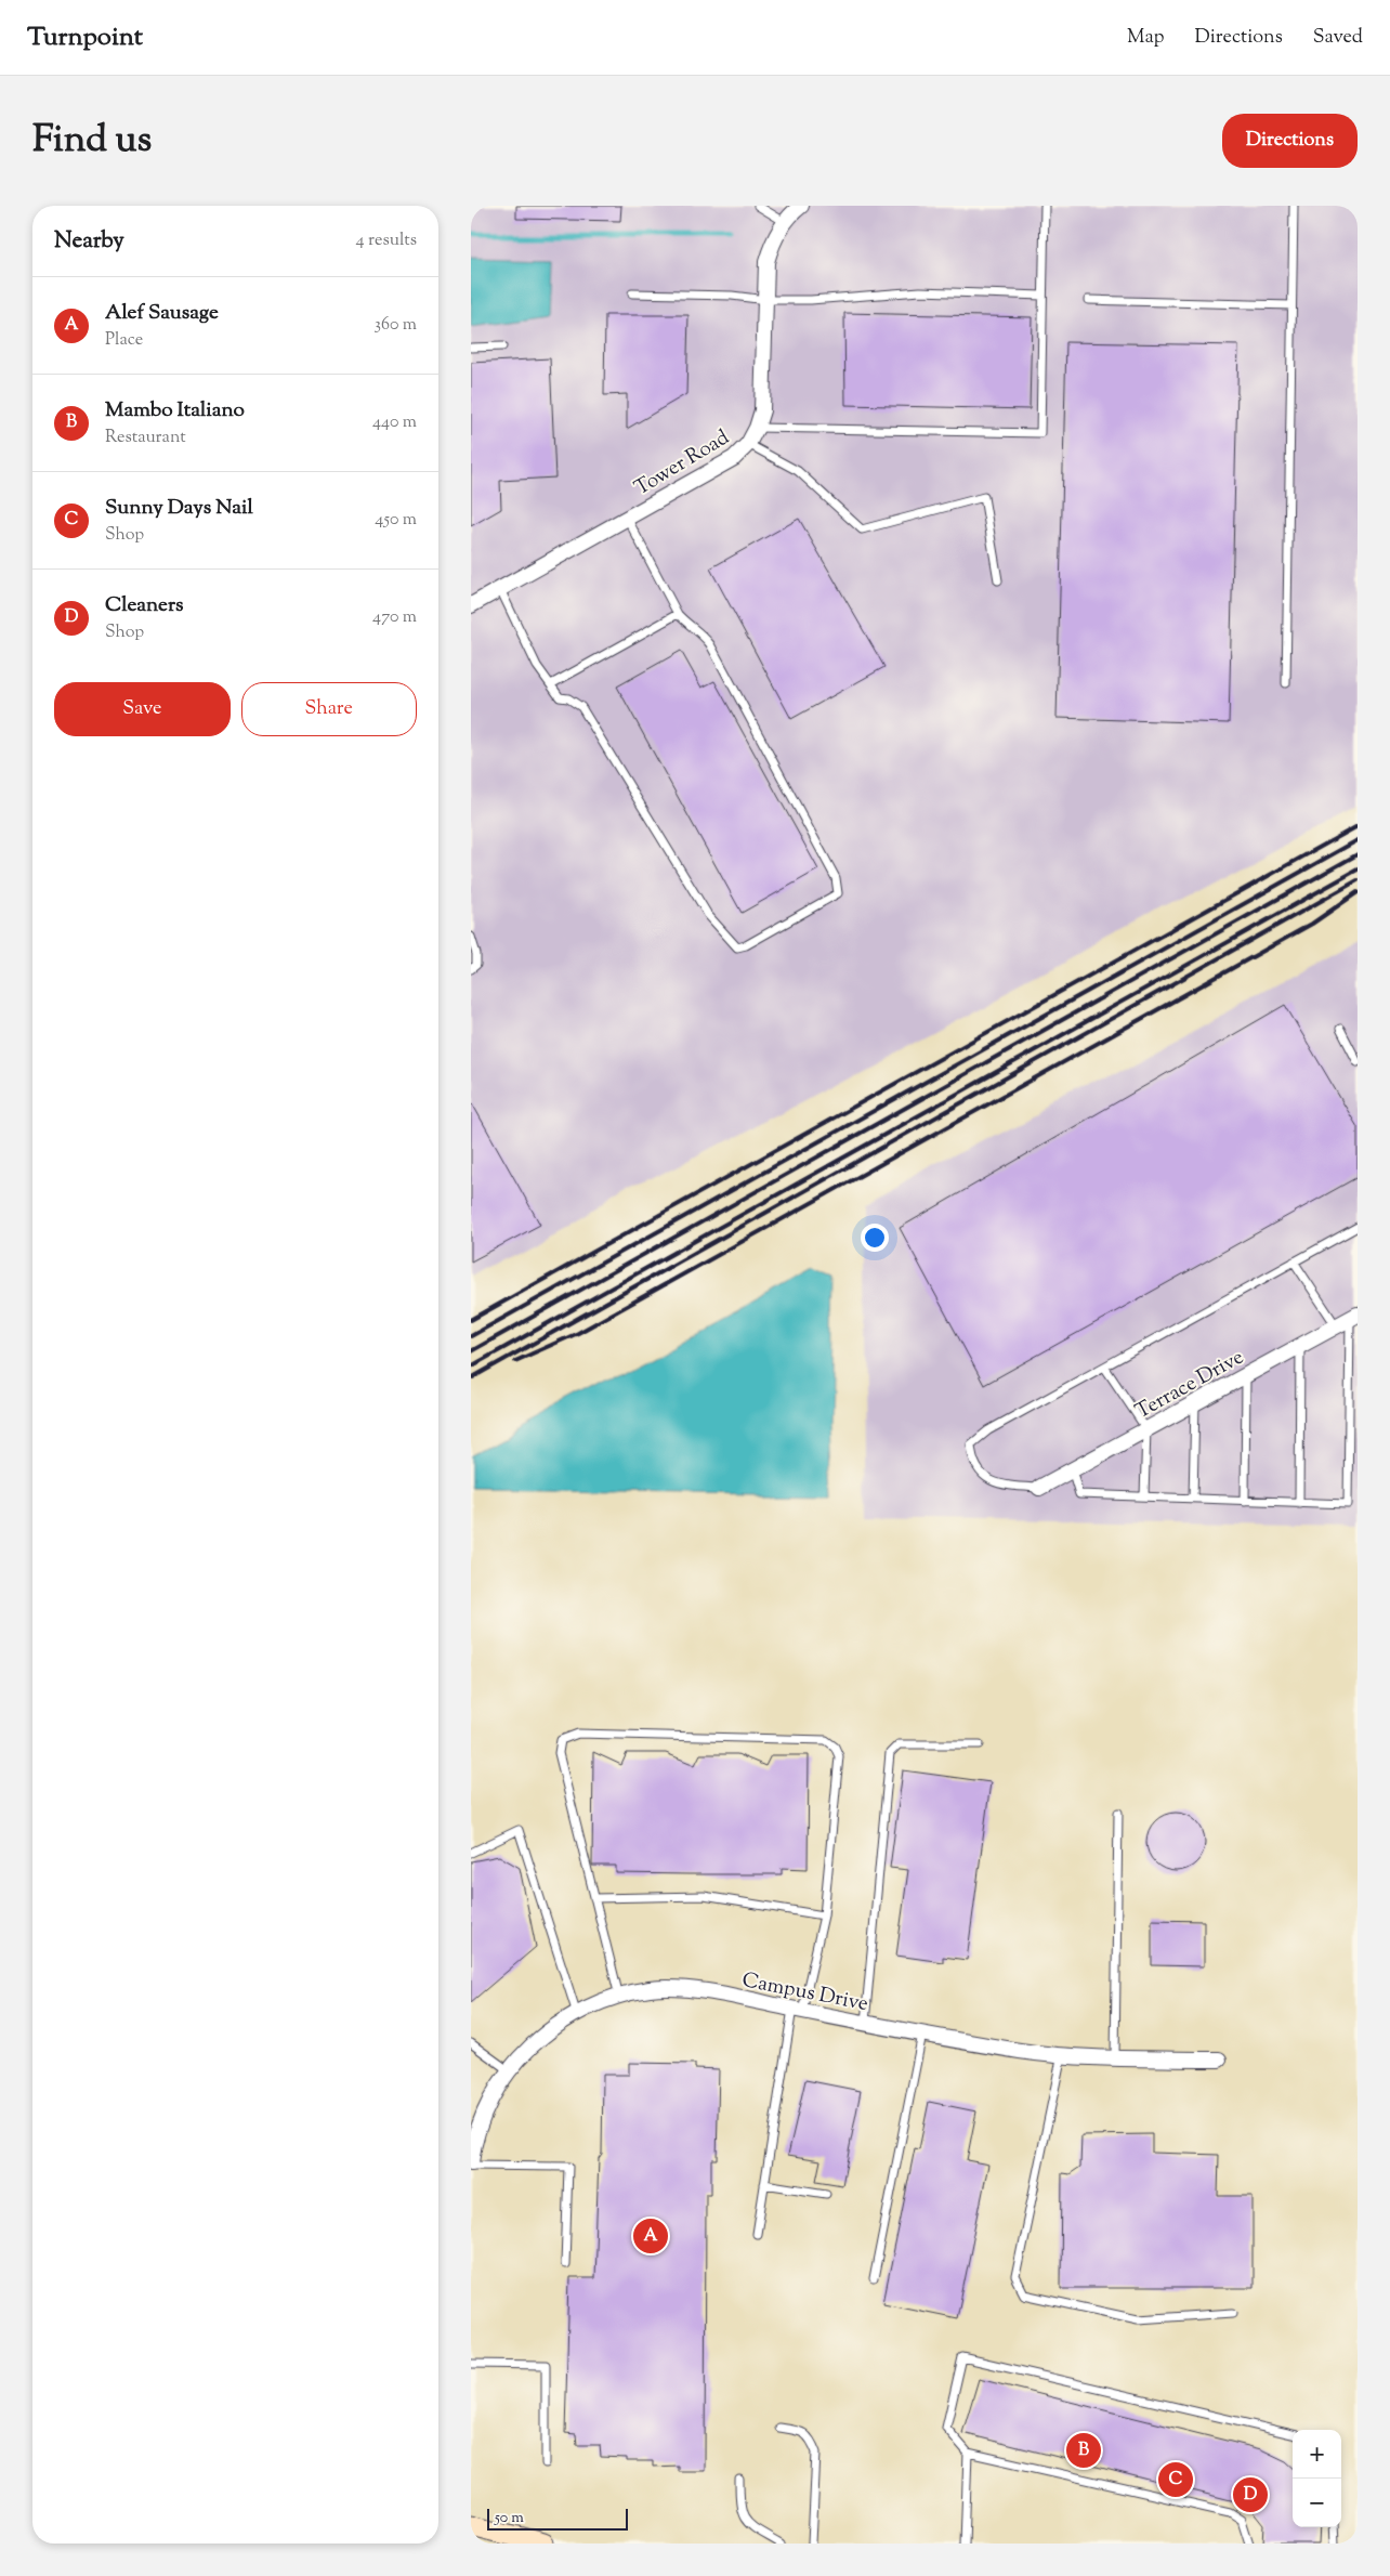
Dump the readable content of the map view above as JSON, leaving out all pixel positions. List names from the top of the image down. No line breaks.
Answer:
{"streets":{"street":["Tower Road","Terrace Drive","Campus Drive"]},"scale_bar":"50 m","page":{"header":"Turnpoint","nav":["Map","Directions","Saved"],"title":"Find us","buttons":["Directions",["Save","Share"]],"heading":["Nearby","4 results"],"list":[{"mark":"A","name":"Alef Sausage","note":"Place","value":"360 m"},{"mark":"B","name":"Mambo Italiano","note":"Restaurant","value":"440 m"},{"mark":"C","name":"Sunny Days Nail","note":"Shop","value":"450 m"},{"mark":"D","name":"Cleaners","note":"Shop","value":"470 m"}],"pins":["A","B","C","D"],"map_buttons":["+","−"],"scale":"50 m"}}
